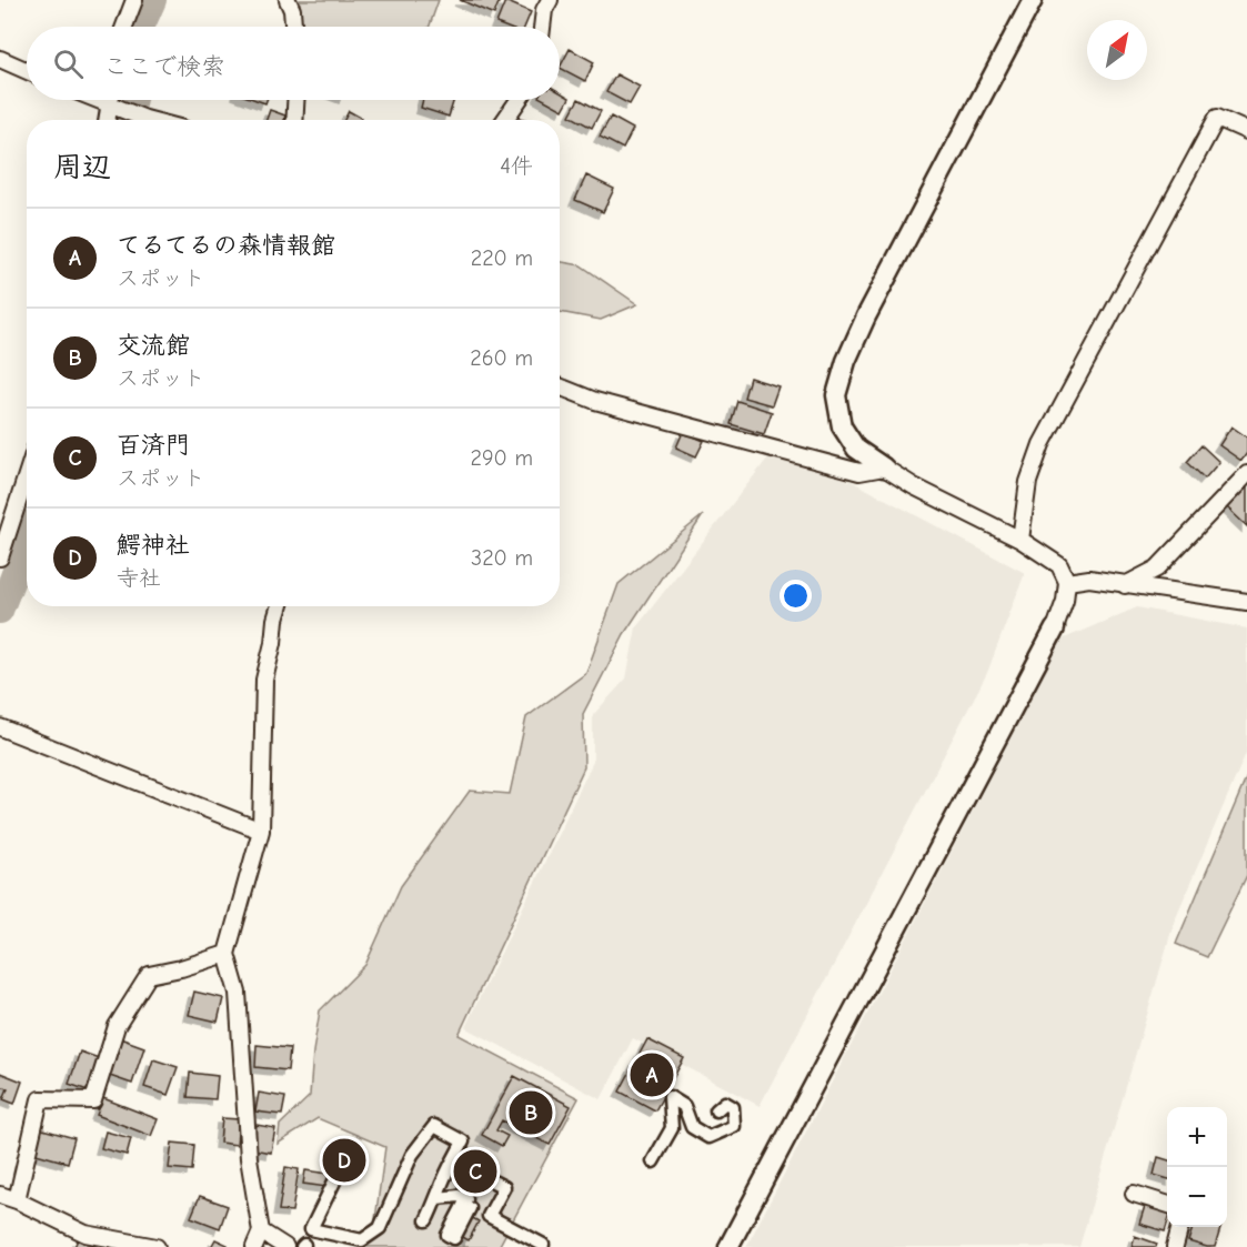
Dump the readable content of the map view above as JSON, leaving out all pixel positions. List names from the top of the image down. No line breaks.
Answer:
{"north":"top right","page":{"search":"ここで検索","heading":["周辺","4件"],"list":[{"mark":"A","name":"てるてるの森情報館","note":"スポット","value":"220 m"},{"mark":"B","name":"交流館","note":"スポット","value":"260 m"},{"mark":"C","name":"百済門","note":"スポット","value":"290 m"},{"mark":"D","name":"鰐神社","note":"寺社","value":"320 m"}],"pins":["A","B","D","C"],"map_buttons":["+","−"]}}
